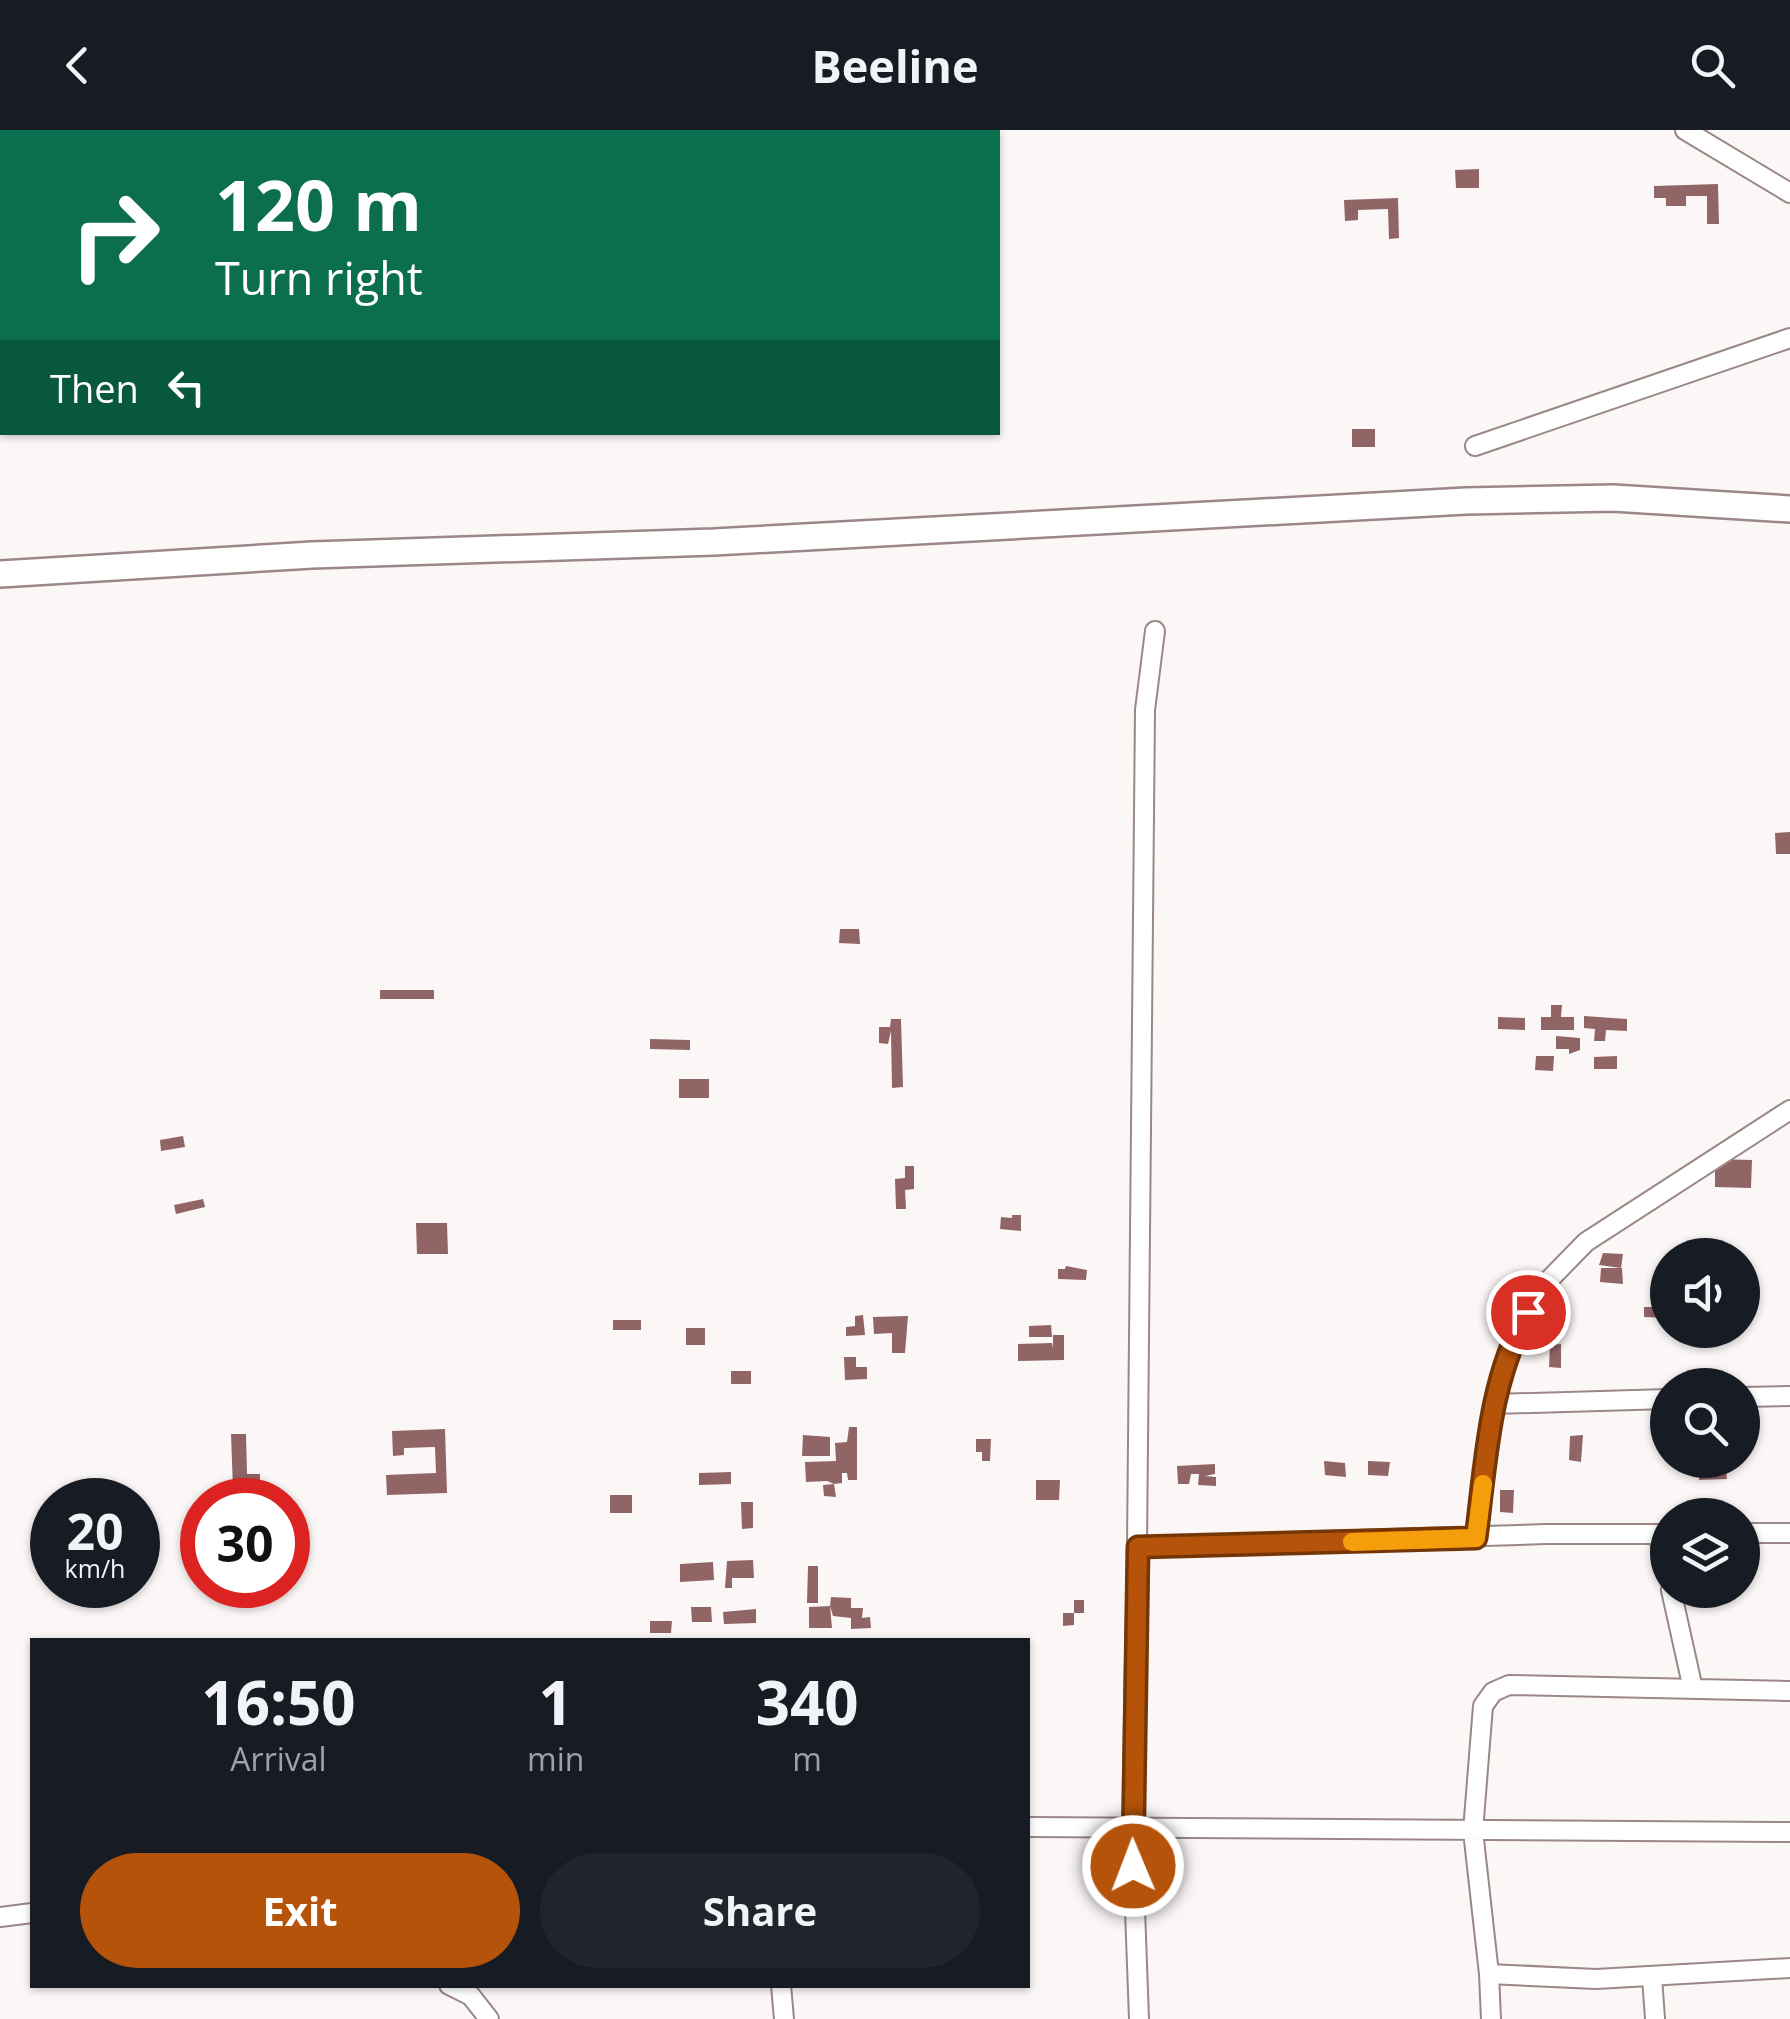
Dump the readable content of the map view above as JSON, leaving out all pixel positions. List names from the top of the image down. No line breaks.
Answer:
{"page":{"header":"Beeline","turn":["120 m","Turn right"],"then":"Then","speed":"20 km/h","limit":"30","eta":["16:50","Arrival","1","min","340","m"],"buttons":["Exit","Share"]}}
